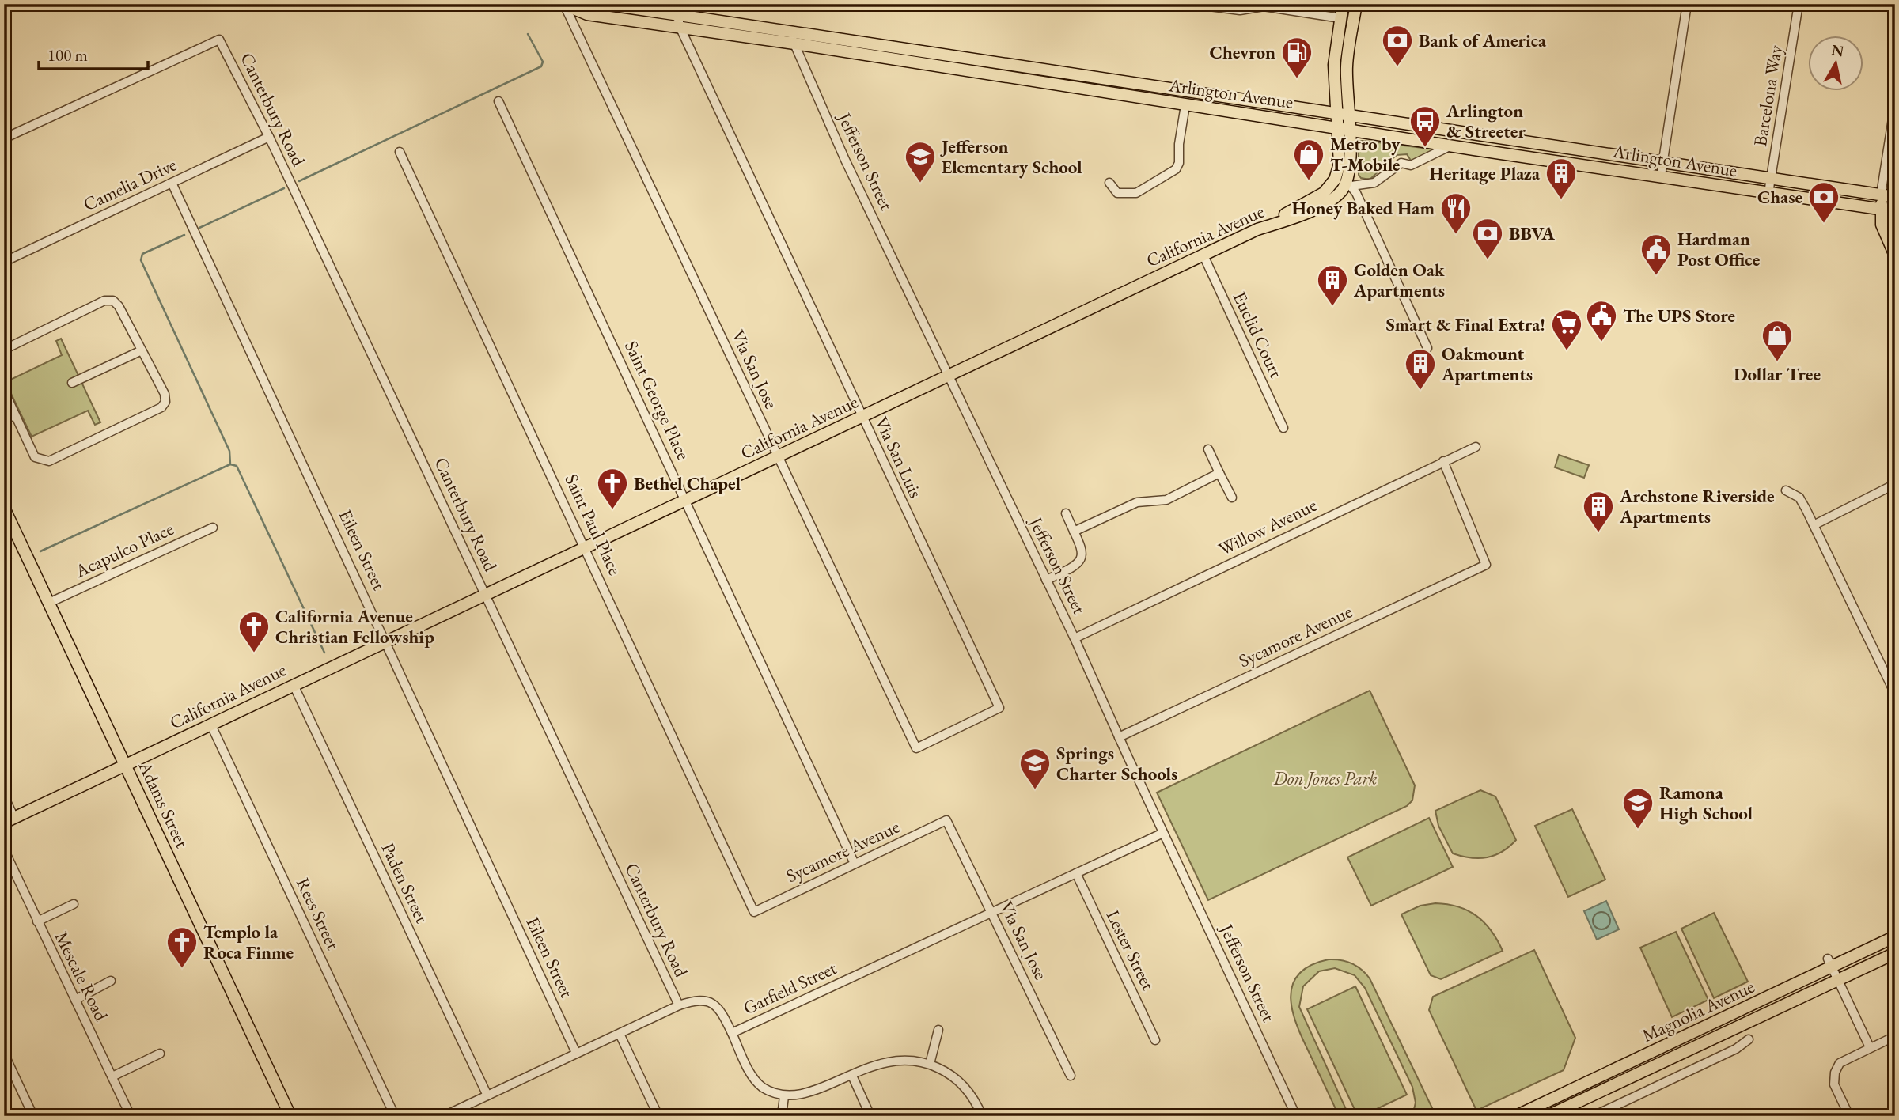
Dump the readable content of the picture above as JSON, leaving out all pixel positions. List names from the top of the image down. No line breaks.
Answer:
{"streets":{"main road":["Arlington Avenue","California Avenue","Adams Street","Magnolia Avenue"],"street":["Barcelona Way","Canterbury Road","Jefferson Street","Camelia Drive","Euclid Court","Via San Jose","Saint George Place","Via San Luis","Saint Paul Place","Willow Avenue","Acapulco Place","Eileen Street","Sycamore Avenue","Paden Street","Rees Street","Lester Street","Mescale Road","Garfield Street"]},"crossings":[["Arlington Avenue","Barcelona Way"],["Arlington Avenue","Jefferson Street"],["Arlington Avenue","Via San Jose"],["Arlington Avenue","Via San Luis"],["Canterbury Road","Camelia Drive"],["Canterbury Road","California Avenue"],["Canterbury Road","Garfield Street"],["Jefferson Street","California Avenue"],["Jefferson Street","Willow Avenue"],["Jefferson Street","Sycamore Avenue"],["Jefferson Street","Garfield Street"],["Camelia Drive","Eileen Street"],["California Avenue","Euclid Court"],["California Avenue","Via San Jose"],["California Avenue","Saint George Place"],["California Avenue","Via San Luis"],["California Avenue","Saint Paul Place"],["California Avenue","Eileen Street"],["California Avenue","Adams Street"],["California Avenue","Paden Street"],["California Avenue","Rees Street"],["Via San Jose","Via San Luis"],["Via San Jose","Sycamore Avenue"],["Via San Jose","Garfield Street"],["Saint George Place","Sycamore Avenue"],["Saint Paul Place","Sycamore Avenue"],["Willow Avenue","Sycamore Avenue"],["Acapulco Place","Adams Street"],["Eileen Street","Garfield Street"],["Paden Street","Garfield Street"],["Lester Street","Garfield Street"]],"parks":["Don Jones Park"],"places":{"bank":["Bank of America","Chase","BBVA"],"fuel station":["Chevron"],"bus stop":["Arlington & Streeter"],"shop":["Metro by T-Mobile","Dollar Tree"],"school or university":["Jefferson Elementary School","Springs Charter Schools","Ramona High School"],"building":["Heritage Plaza","Golden Oak Apartments","Oakmount Apartments","Archstone Riverside Apartments"],"restaurant":["Honey Baked Ham"],"public building":["Hardman Post Office","The UPS Store"],"supermarket":["Smart & Final Extra!"],"church":["Bethel Chapel","California Avenue Christian Fellowship","Templo la Roca Finme"]},"scale_bar":"100 m","north":"top"}
